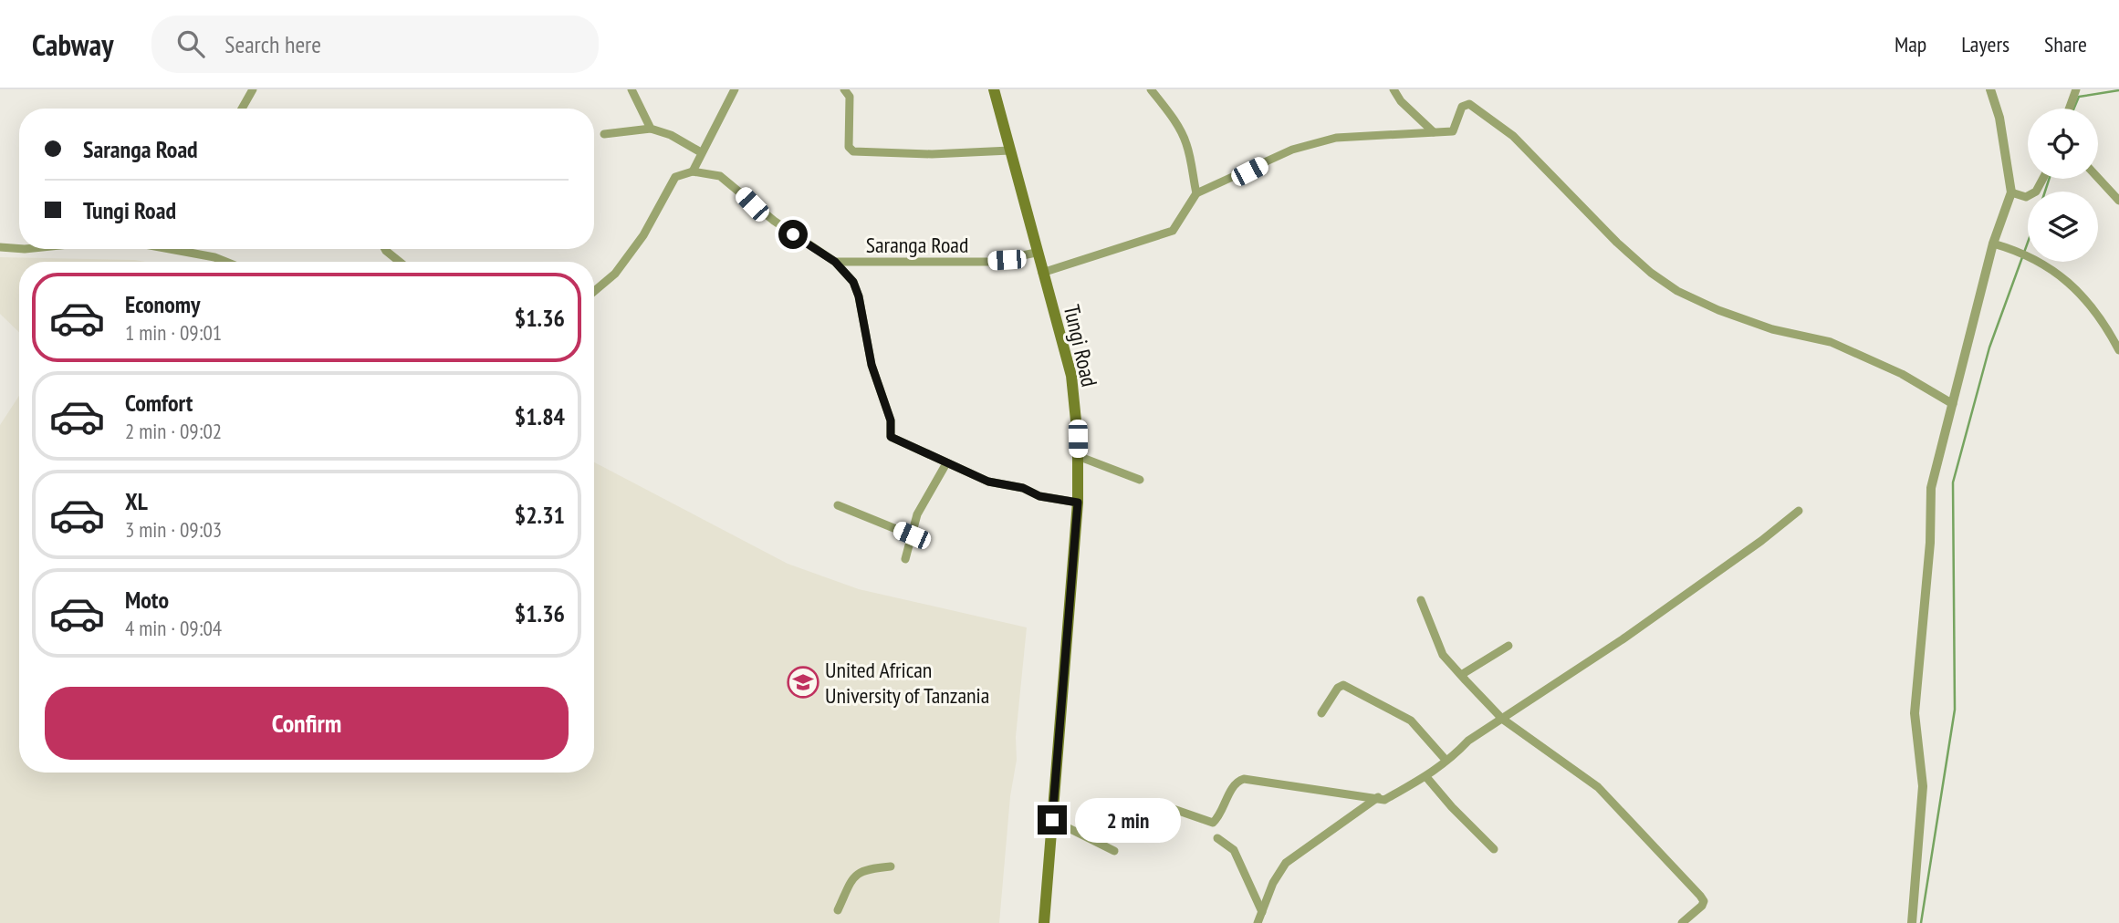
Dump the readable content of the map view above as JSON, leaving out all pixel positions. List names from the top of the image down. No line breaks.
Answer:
{"streets":{"main road":["Tungi Road"],"street":["Saranga Road"]},"crossings":[["Saranga Road","Tungi Road"]],"places":{"school or university":["United African University of Tanzania"]},"page":{"header":"Cabway","search":"Search here","nav":["Map","Layers","Share"],"banner":["Saranga Road","Tungi Road"],"list":[{"name":"Economy","note":"1 min · 09:01","value":"$1.36"},{"name":"Comfort","note":"2 min · 09:02","value":"$1.84"},{"name":"XL","note":"3 min · 09:03","value":"$2.31"},{"name":"Moto","note":"4 min · 09:04","value":"$1.36"}],"buttons":"Confirm","bubble":"2 min"}}
